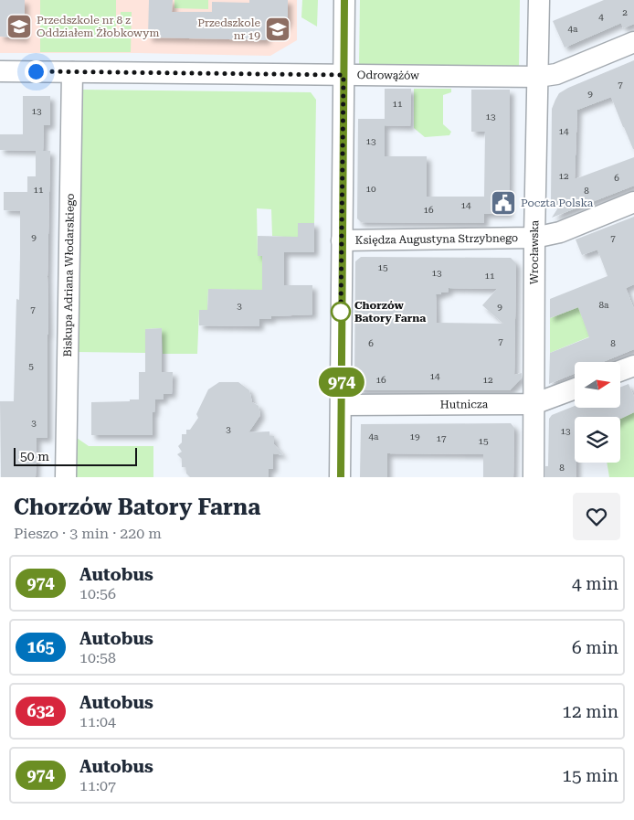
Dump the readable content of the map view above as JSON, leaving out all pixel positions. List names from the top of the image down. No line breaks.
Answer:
{"streets":{"street":["Odrowążów","Księdza Augustyna Strzybnego","Wrocławska","Biskupa Adriana Włodarskiego","Hutnicza"]},"crossings":[["Odrowążów","Wrocławska"],["Odrowążów","Biskupa Adriana Włodarskiego"],["Księdza Augustyna Strzybnego","Wrocławska"],["Wrocławska","Hutnicza"]],"places":{"school or university":["Przedszkole nr 8 z Oddziałem Żłobkowym","Przedszkole nr 19"],"public building":["Poczta Polska"],"other":["Chorzów Batory Farna"]},"lines":["bus line 974"],"house_numbers":["2","4","4a","7","9","11","13","13","14","13","12","6","10","11","8","14","16","9","7","15","13","11","8a","3","9","7","7","6","8","5","14","16","12","3","3","13","4a","19","17","15","8"],"scale_bar":"50 m","north":"right","page":{"on_map":"974","scale":"50 m","heading":["Chorzów Batory Farna","Pieszo · 3 min · 220 m"],"list":[{"mark":"974","name":"Autobus","note":"10:56","value":"4 min"},{"mark":"165","name":"Autobus","note":"10:58","value":"6 min"},{"mark":"632","name":"Autobus","note":"11:04","value":"12 min"},{"mark":"974","name":"Autobus","note":"11:07","value":"15 min"}]}}
